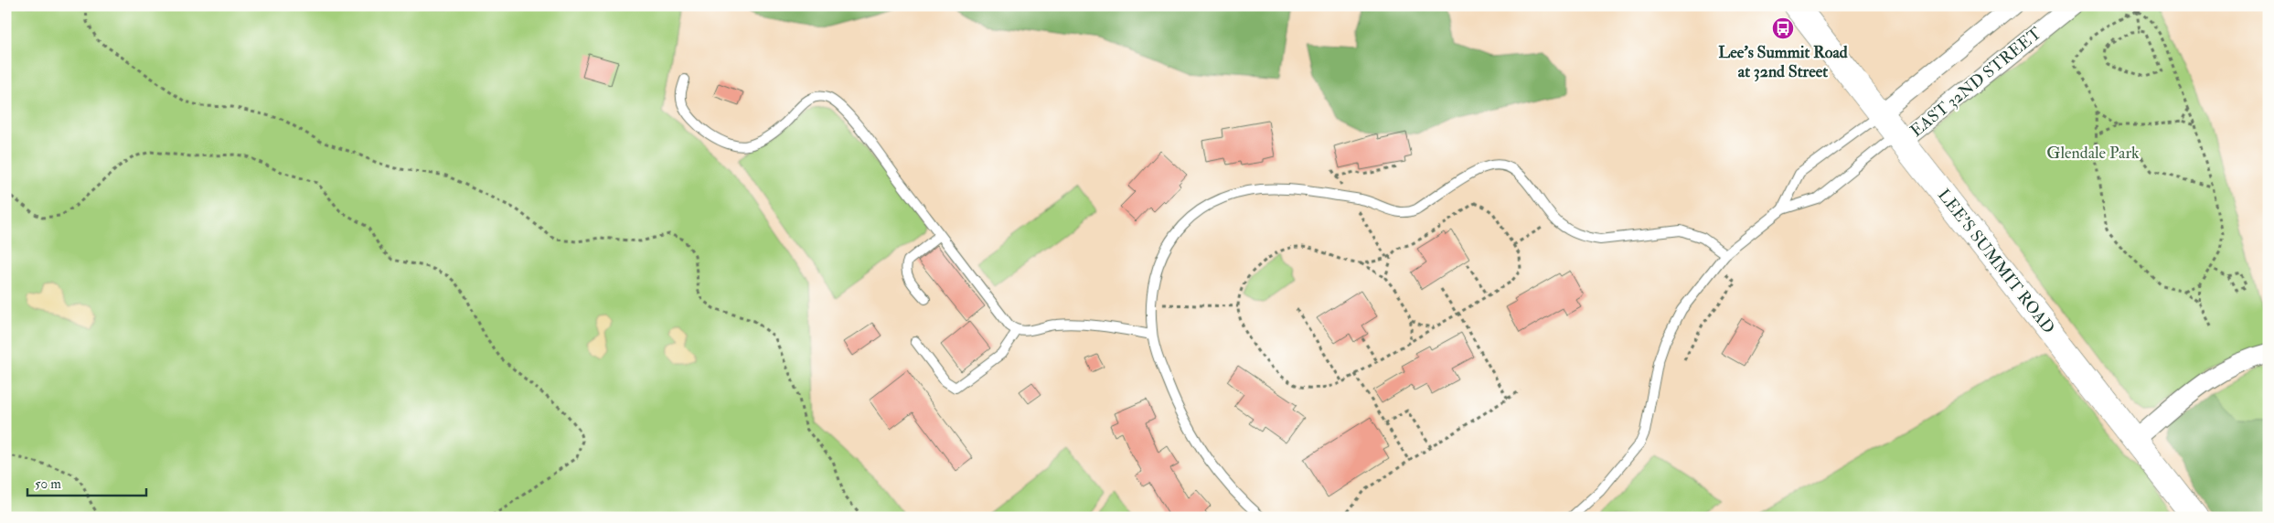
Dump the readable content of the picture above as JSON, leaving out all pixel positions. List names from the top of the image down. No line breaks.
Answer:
{"streets":{"main road":["LEE'S SUMMIT ROAD"],"street":["EAST 32ND STREET"]},"crossings":[["EAST 32ND STREET","LEE'S SUMMIT ROAD"]],"parks":["Glendale Park"],"places":{"bus stop":["Lee's Summit Road at 32nd Street"]},"scale_bar":"50 m"}
